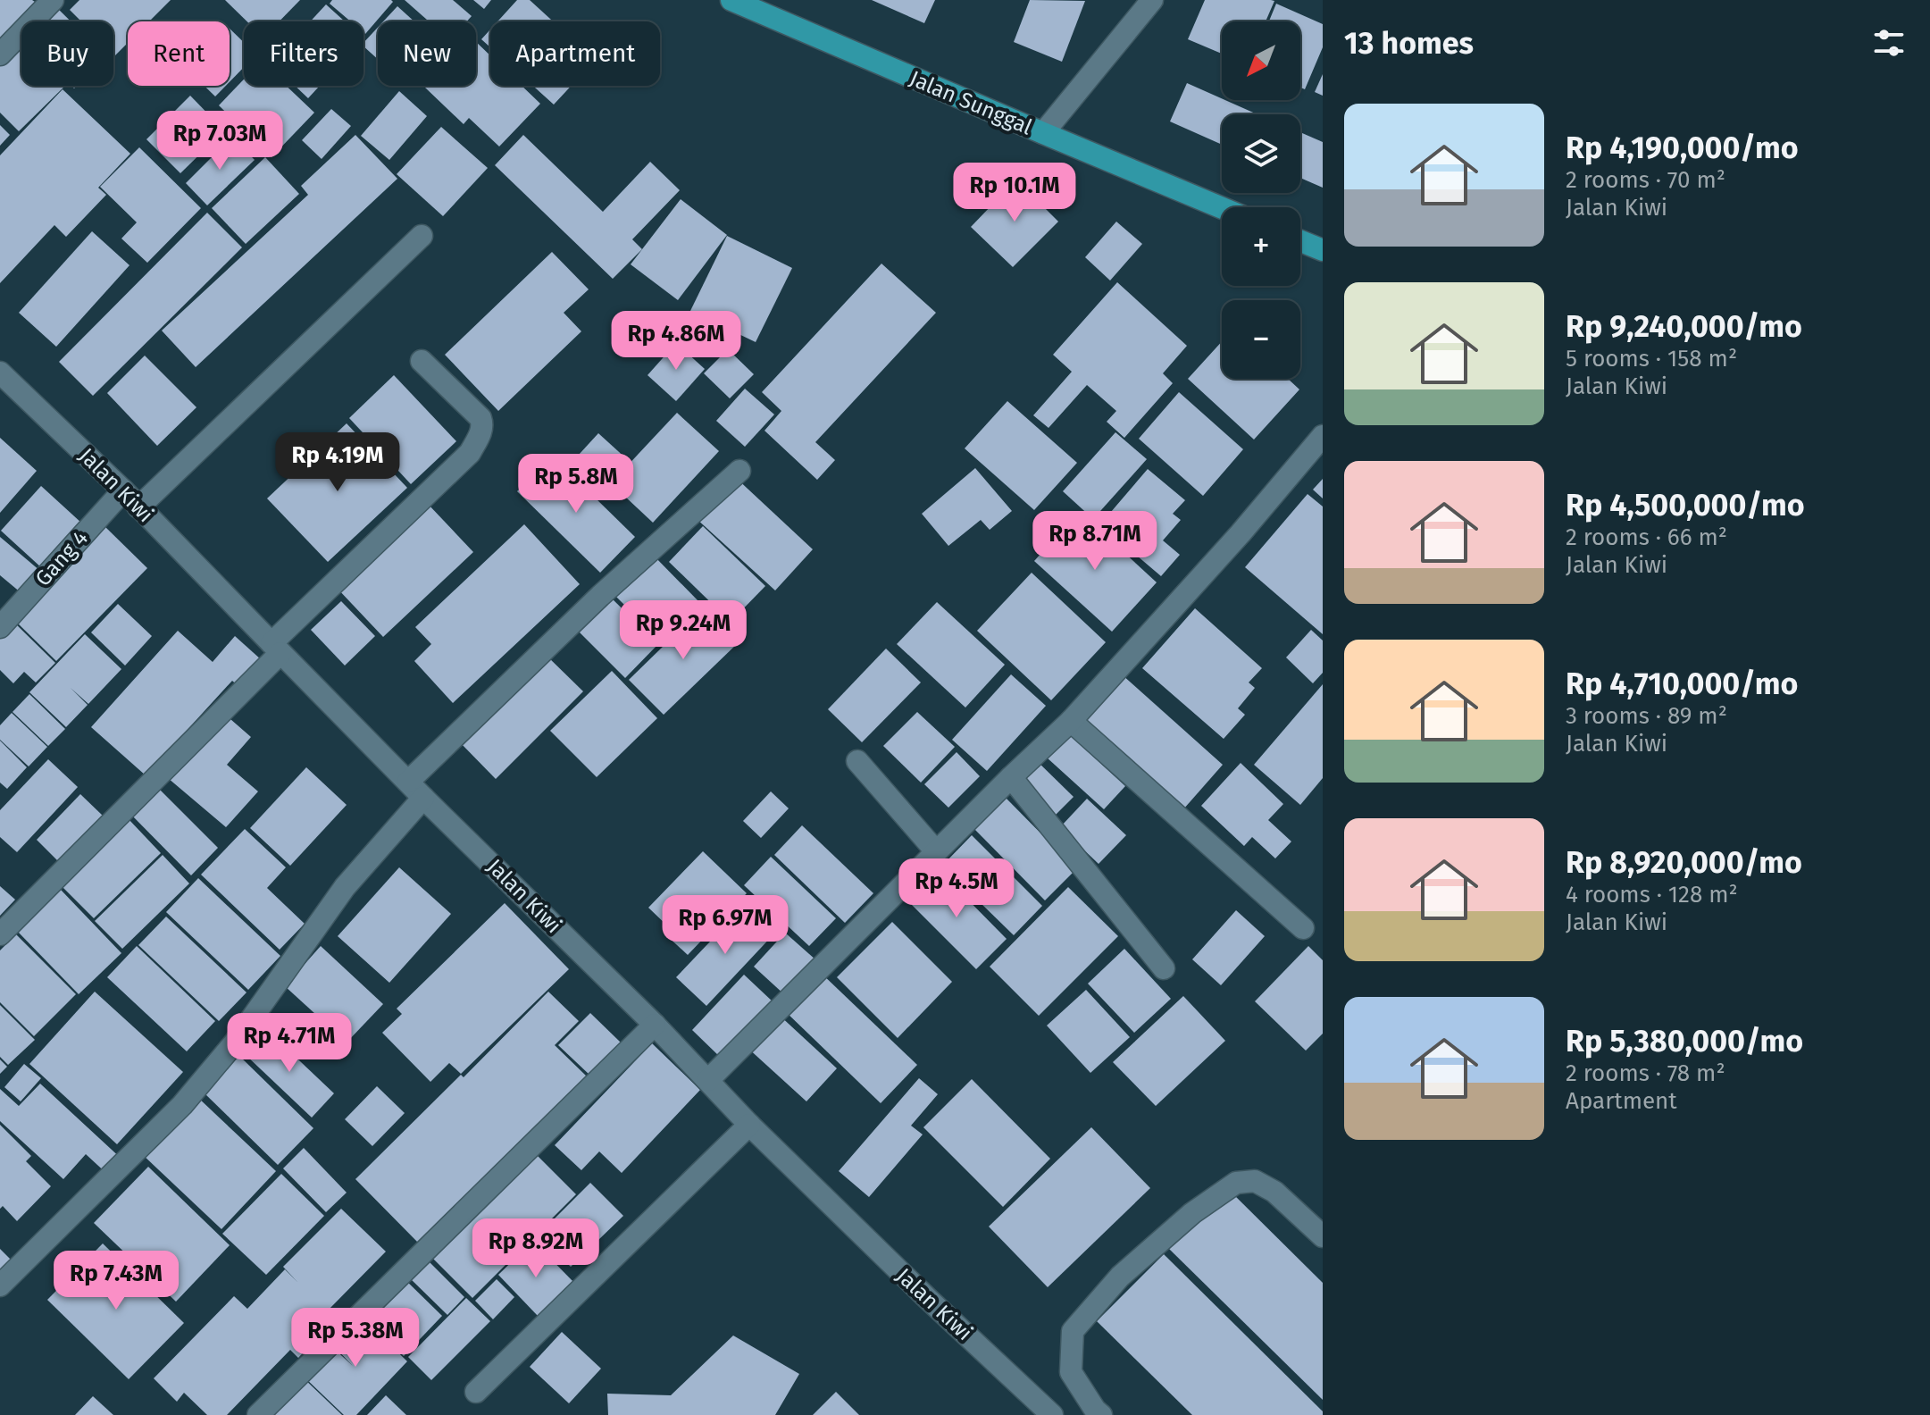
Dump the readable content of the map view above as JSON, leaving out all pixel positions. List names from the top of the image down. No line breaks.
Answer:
{"streets":{"main road":["Jalan Sunggal"],"street":["Jalan Kiwi","Gang 4"]},"crossings":[["Jalan Kiwi","Gang 4"]],"north":"bottom left","page":{"heading":"13 homes","map_buttons":["+","−"],"chip":["Buy","Rent","Filters","New","Apartment"],"list":[{"name":"Rp 4,190,000/mo","note":"2 rooms · 70 m² · Jalan Kiwi"},{"name":"Rp 9,240,000/mo","note":"5 rooms · 158 m² · Jalan Kiwi"},{"name":"Rp 4,500,000/mo","note":"2 rooms · 66 m² · Jalan Kiwi"},{"name":"Rp 4,710,000/mo","note":"3 rooms · 89 m² · Jalan Kiwi"},{"name":"Rp 8,920,000/mo","note":"4 rooms · 128 m² · Jalan Kiwi"},{"name":"Rp 5,380,000/mo","note":"2 rooms · 78 m² · Apartment"}],"price":["Rp 7.03M","Rp 10.1M","Rp 4.86M","Rp 4.19M","Rp 5.8M","Rp 8.71M","Rp 9.24M","Rp 4.5M","Rp 6.97M","Rp 4.71M","Rp 8.92M","Rp 7.43M","Rp 5.38M"]}}
